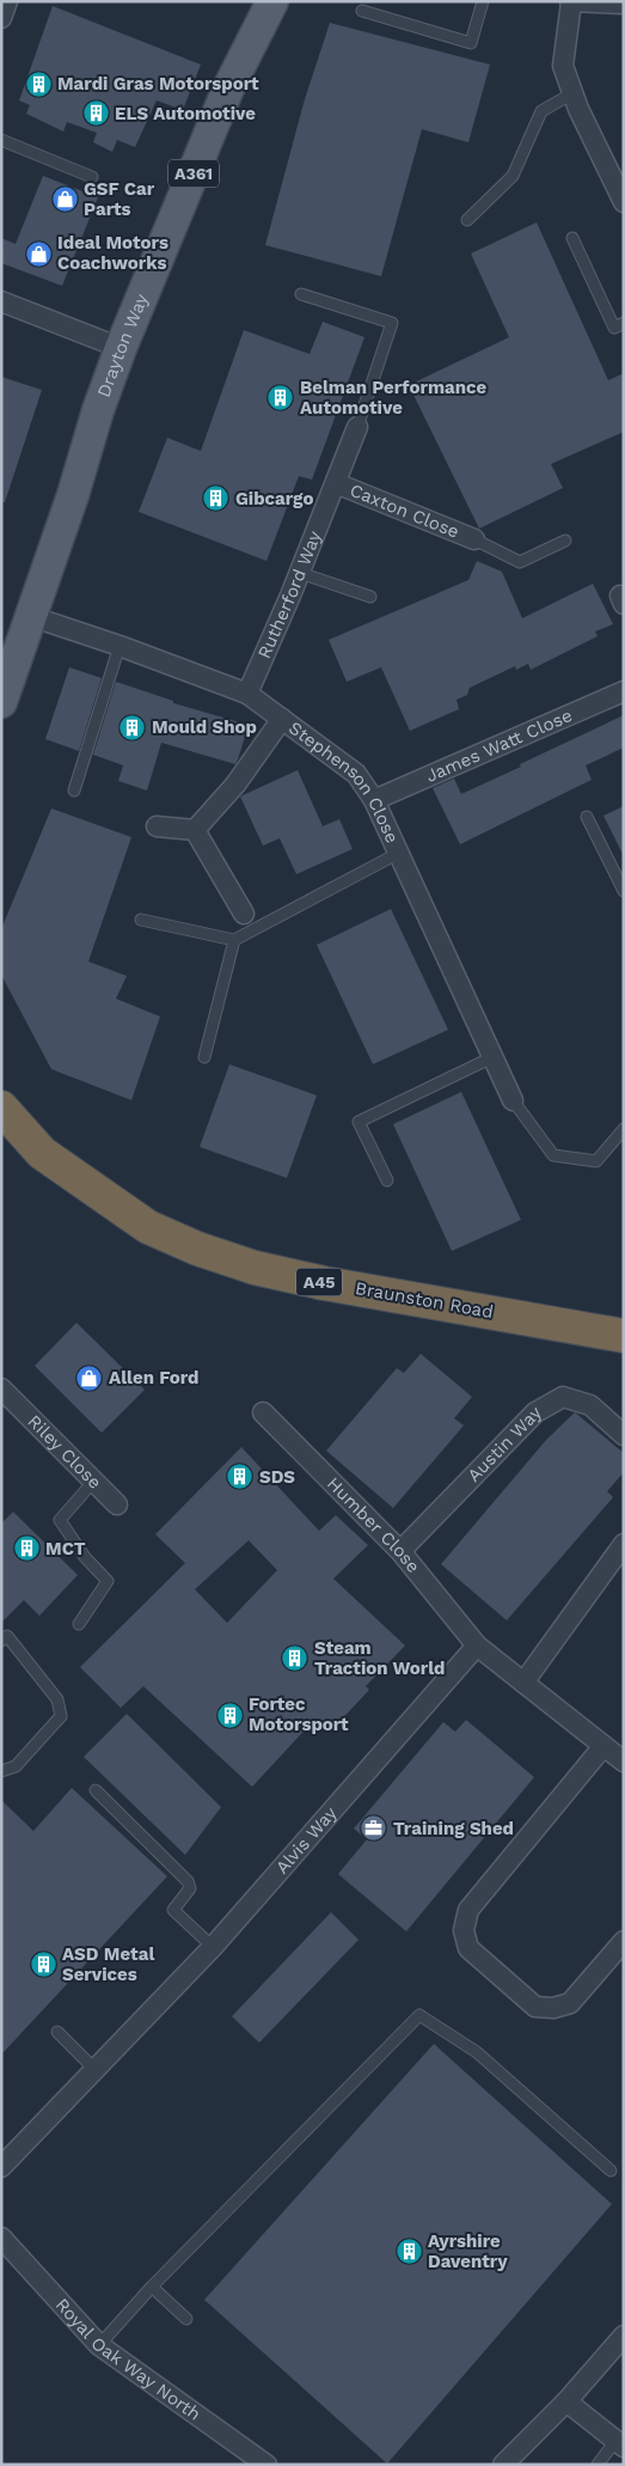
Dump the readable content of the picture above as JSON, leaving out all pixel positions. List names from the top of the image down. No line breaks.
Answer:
{"streets":{"highway":["A45","Braunston Road"],"main road":["A361","Drayton Way"],"street":["Caxton Close","Rutherford Way","James Watt Close","Stephenson Close","Austin Way","Riley Close","Humber Close","Alvis Way","Royal Oak Way North"]},"crossings":[["Drayton Way","Stephenson Close"],["Caxton Close","Rutherford Way"],["Rutherford Way","Stephenson Close"],["James Watt Close","Stephenson Close"],["Austin Way","Humber Close"],["Humber Close","Alvis Way"]],"places":{"building":["Mardi Gras Motorsport","ELS Automotive","Belman Performance Automotive","Gibcargo","Mould Shop","SDS","MCT","Steam Traction World","Fortec Motorsport","ASD Metal Services","Ayrshire Daventry"],"shop":["GSF Car Parts","Ideal Motors Coachworks","Allen Ford"],"office":["Training Shed"]}}
